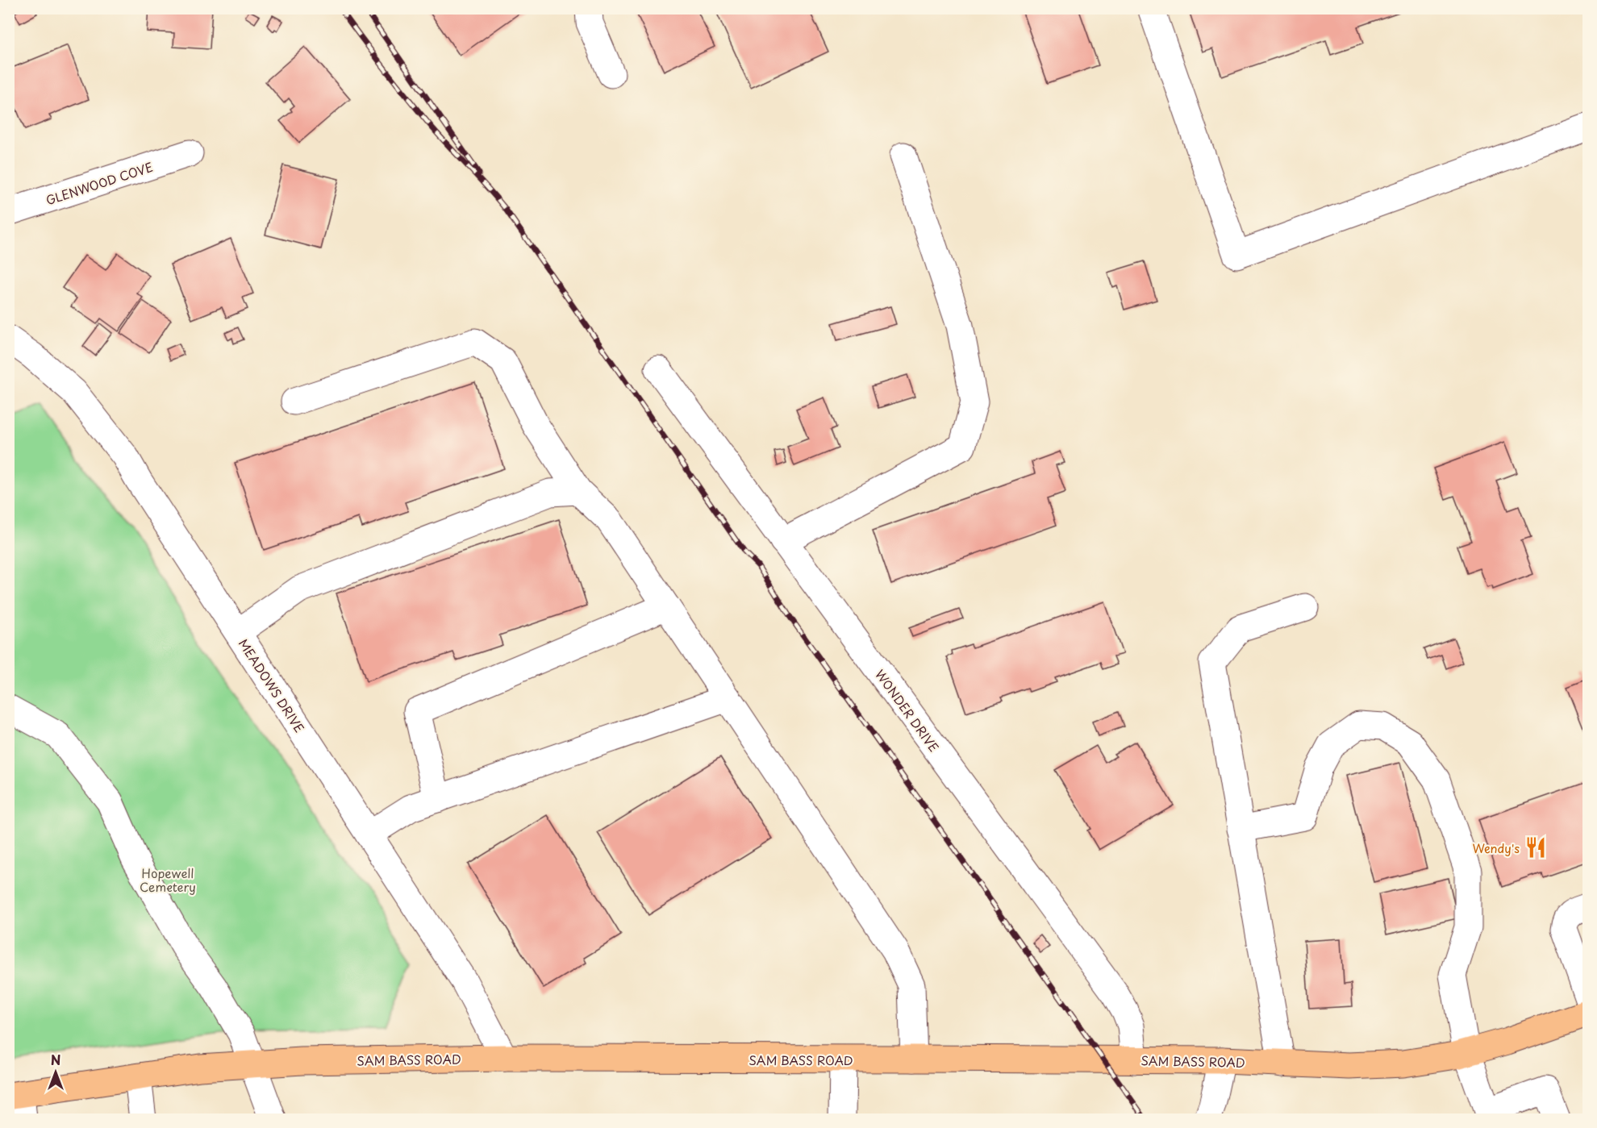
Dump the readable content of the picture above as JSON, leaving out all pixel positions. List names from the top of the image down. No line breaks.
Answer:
{"streets":{"main road":["SAM BASS ROAD"],"street":["GLENWOOD COVE","MEADOWS DRIVE","WONDER DRIVE"]},"crossings":[["MEADOWS DRIVE","SAM BASS ROAD"],["WONDER DRIVE","SAM BASS ROAD"]],"parks":["Hopewell Cemetery"],"places":{"restaurant":["Wendy's"]},"north":"top"}
